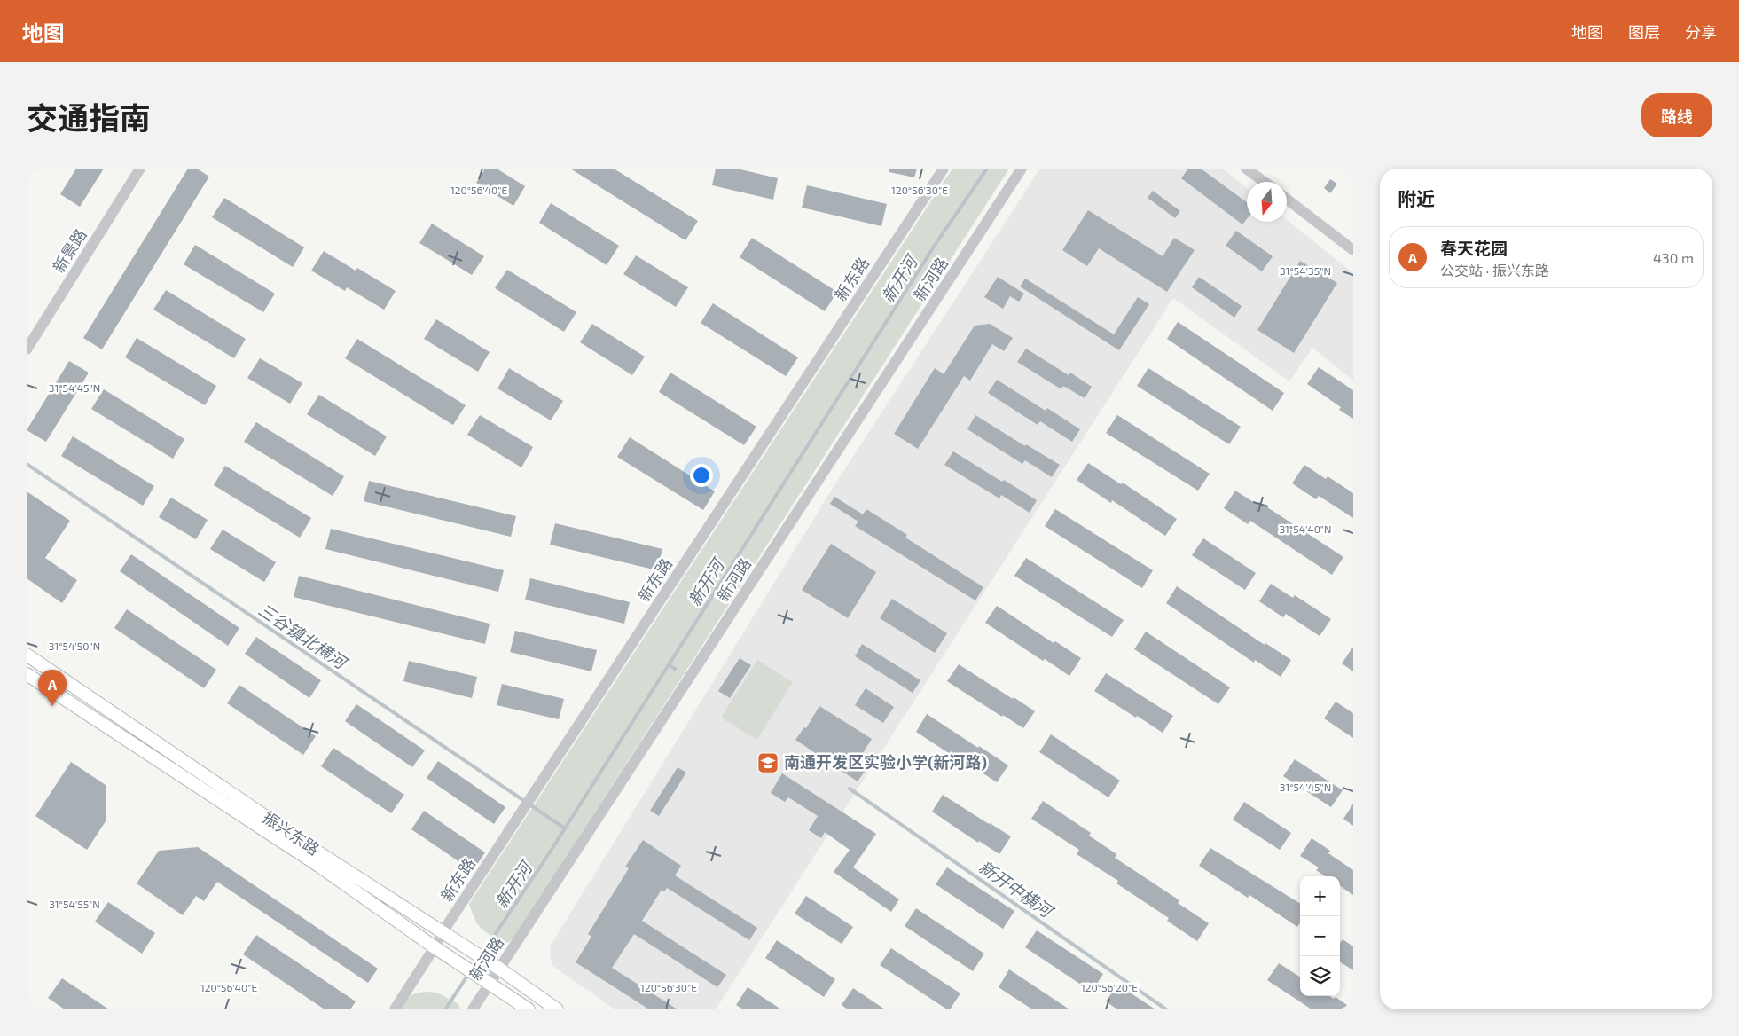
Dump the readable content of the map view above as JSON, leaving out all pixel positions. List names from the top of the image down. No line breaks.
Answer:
{"streets":{"main road":["振兴东路"],"street":["新景路","新东路","新河路"]},"crossings":[["新东路","振兴东路"],["新河路","振兴东路"]],"water":["新开河","三谷镇北横河","新开中横河"],"places":{"school or university":["南通开发区实验小学(新河路)"]},"north":"bottom","page":{"header":"地图","nav":["地图","图层","分享"],"title":"交通指南","buttons":"路线","heading":"附近","list":[{"mark":"A","name":"春天花园","note":"公交站 · 振兴东路","value":"430 m"}],"pins":"A","map_buttons":["+","−"]},"coordinates":["120°56'40\"E","120°56'30\"E","31°54'35\"N","31°54'45\"N","31°54'40\"N","31°54'50\"N","31°54'55\"N","120°56'20\"E"]}
